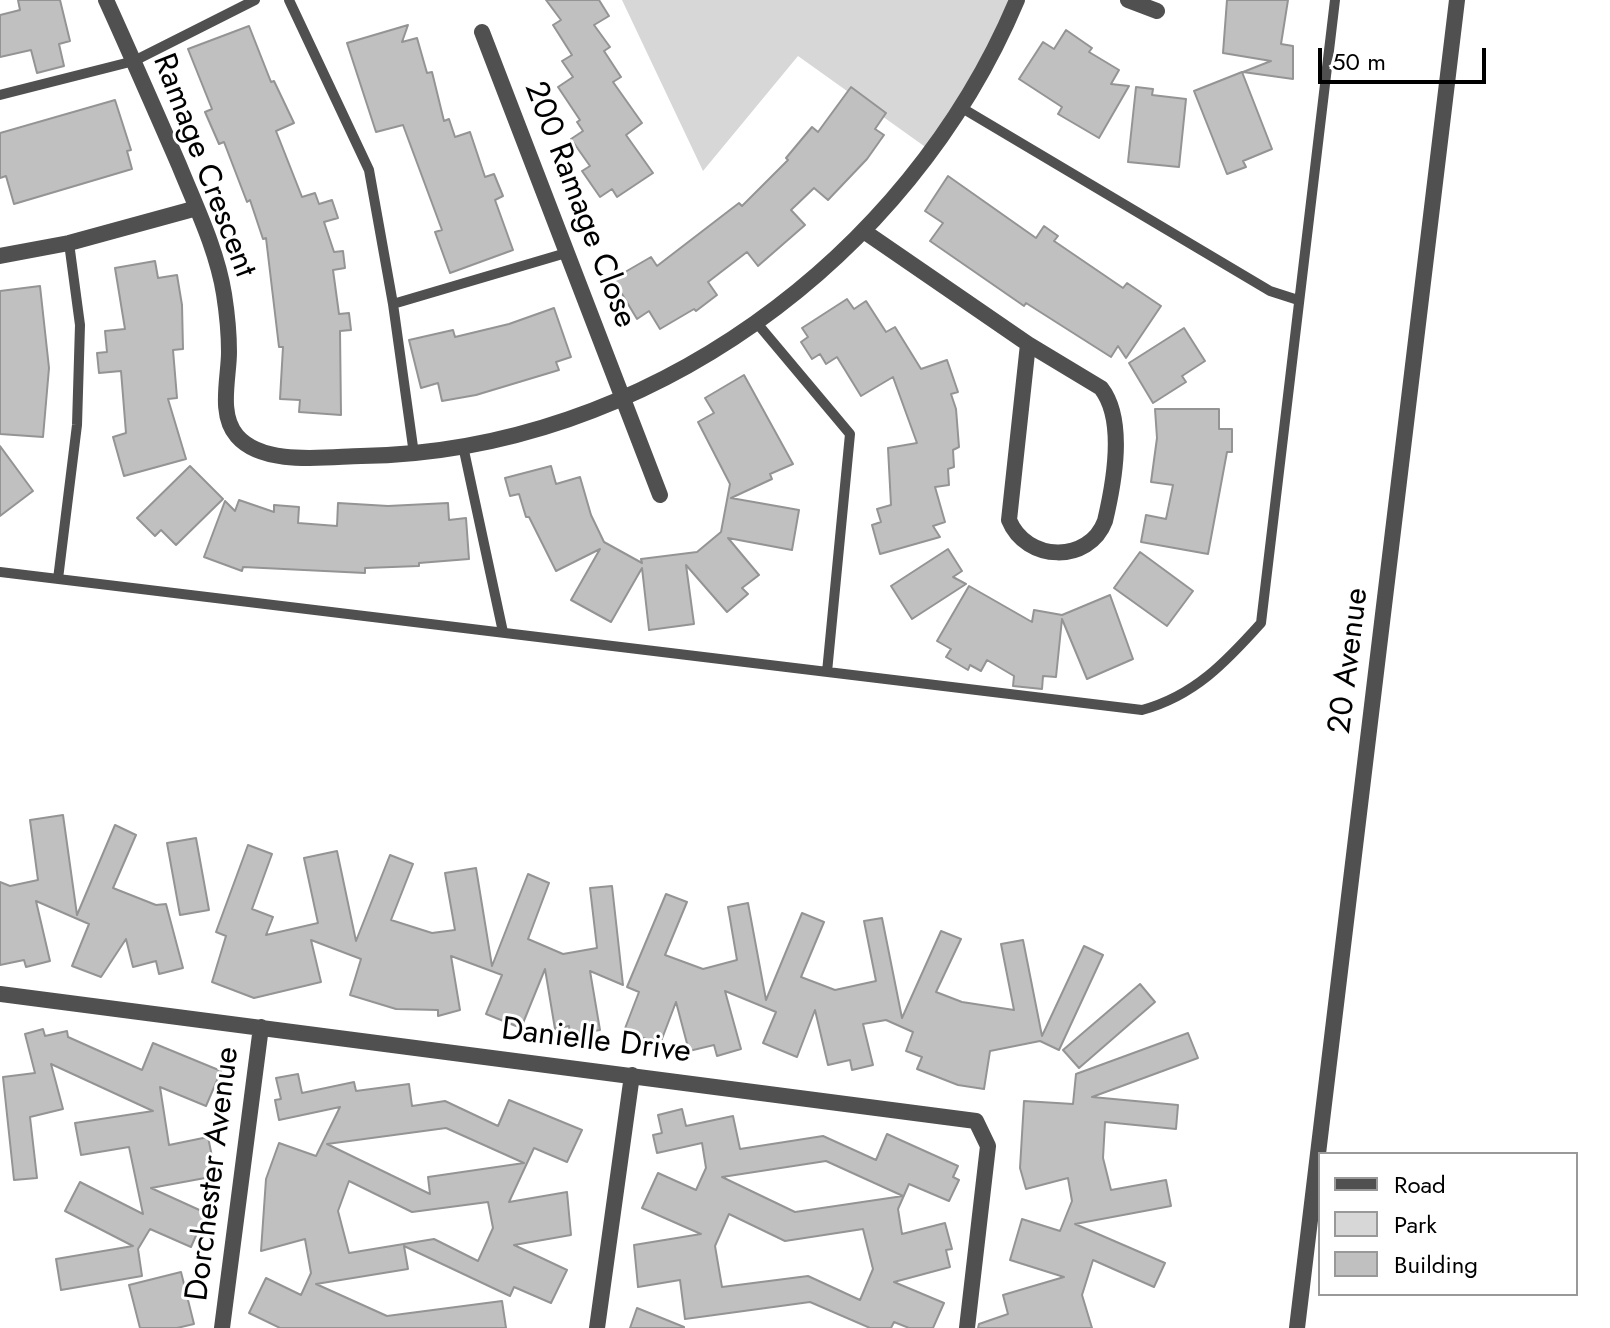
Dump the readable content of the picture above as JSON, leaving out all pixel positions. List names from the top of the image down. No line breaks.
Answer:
{"streets":{"street":["Ramage Crescent","200 Ramage Close","20 Avenue","Danielle Drive","Dorchester Avenue"]},"crossings":[["Ramage Crescent","200 Ramage Close"],["Danielle Drive","Dorchester Avenue"]],"legend":["Road","Park","Building"],"scale_bar":"50 m"}
